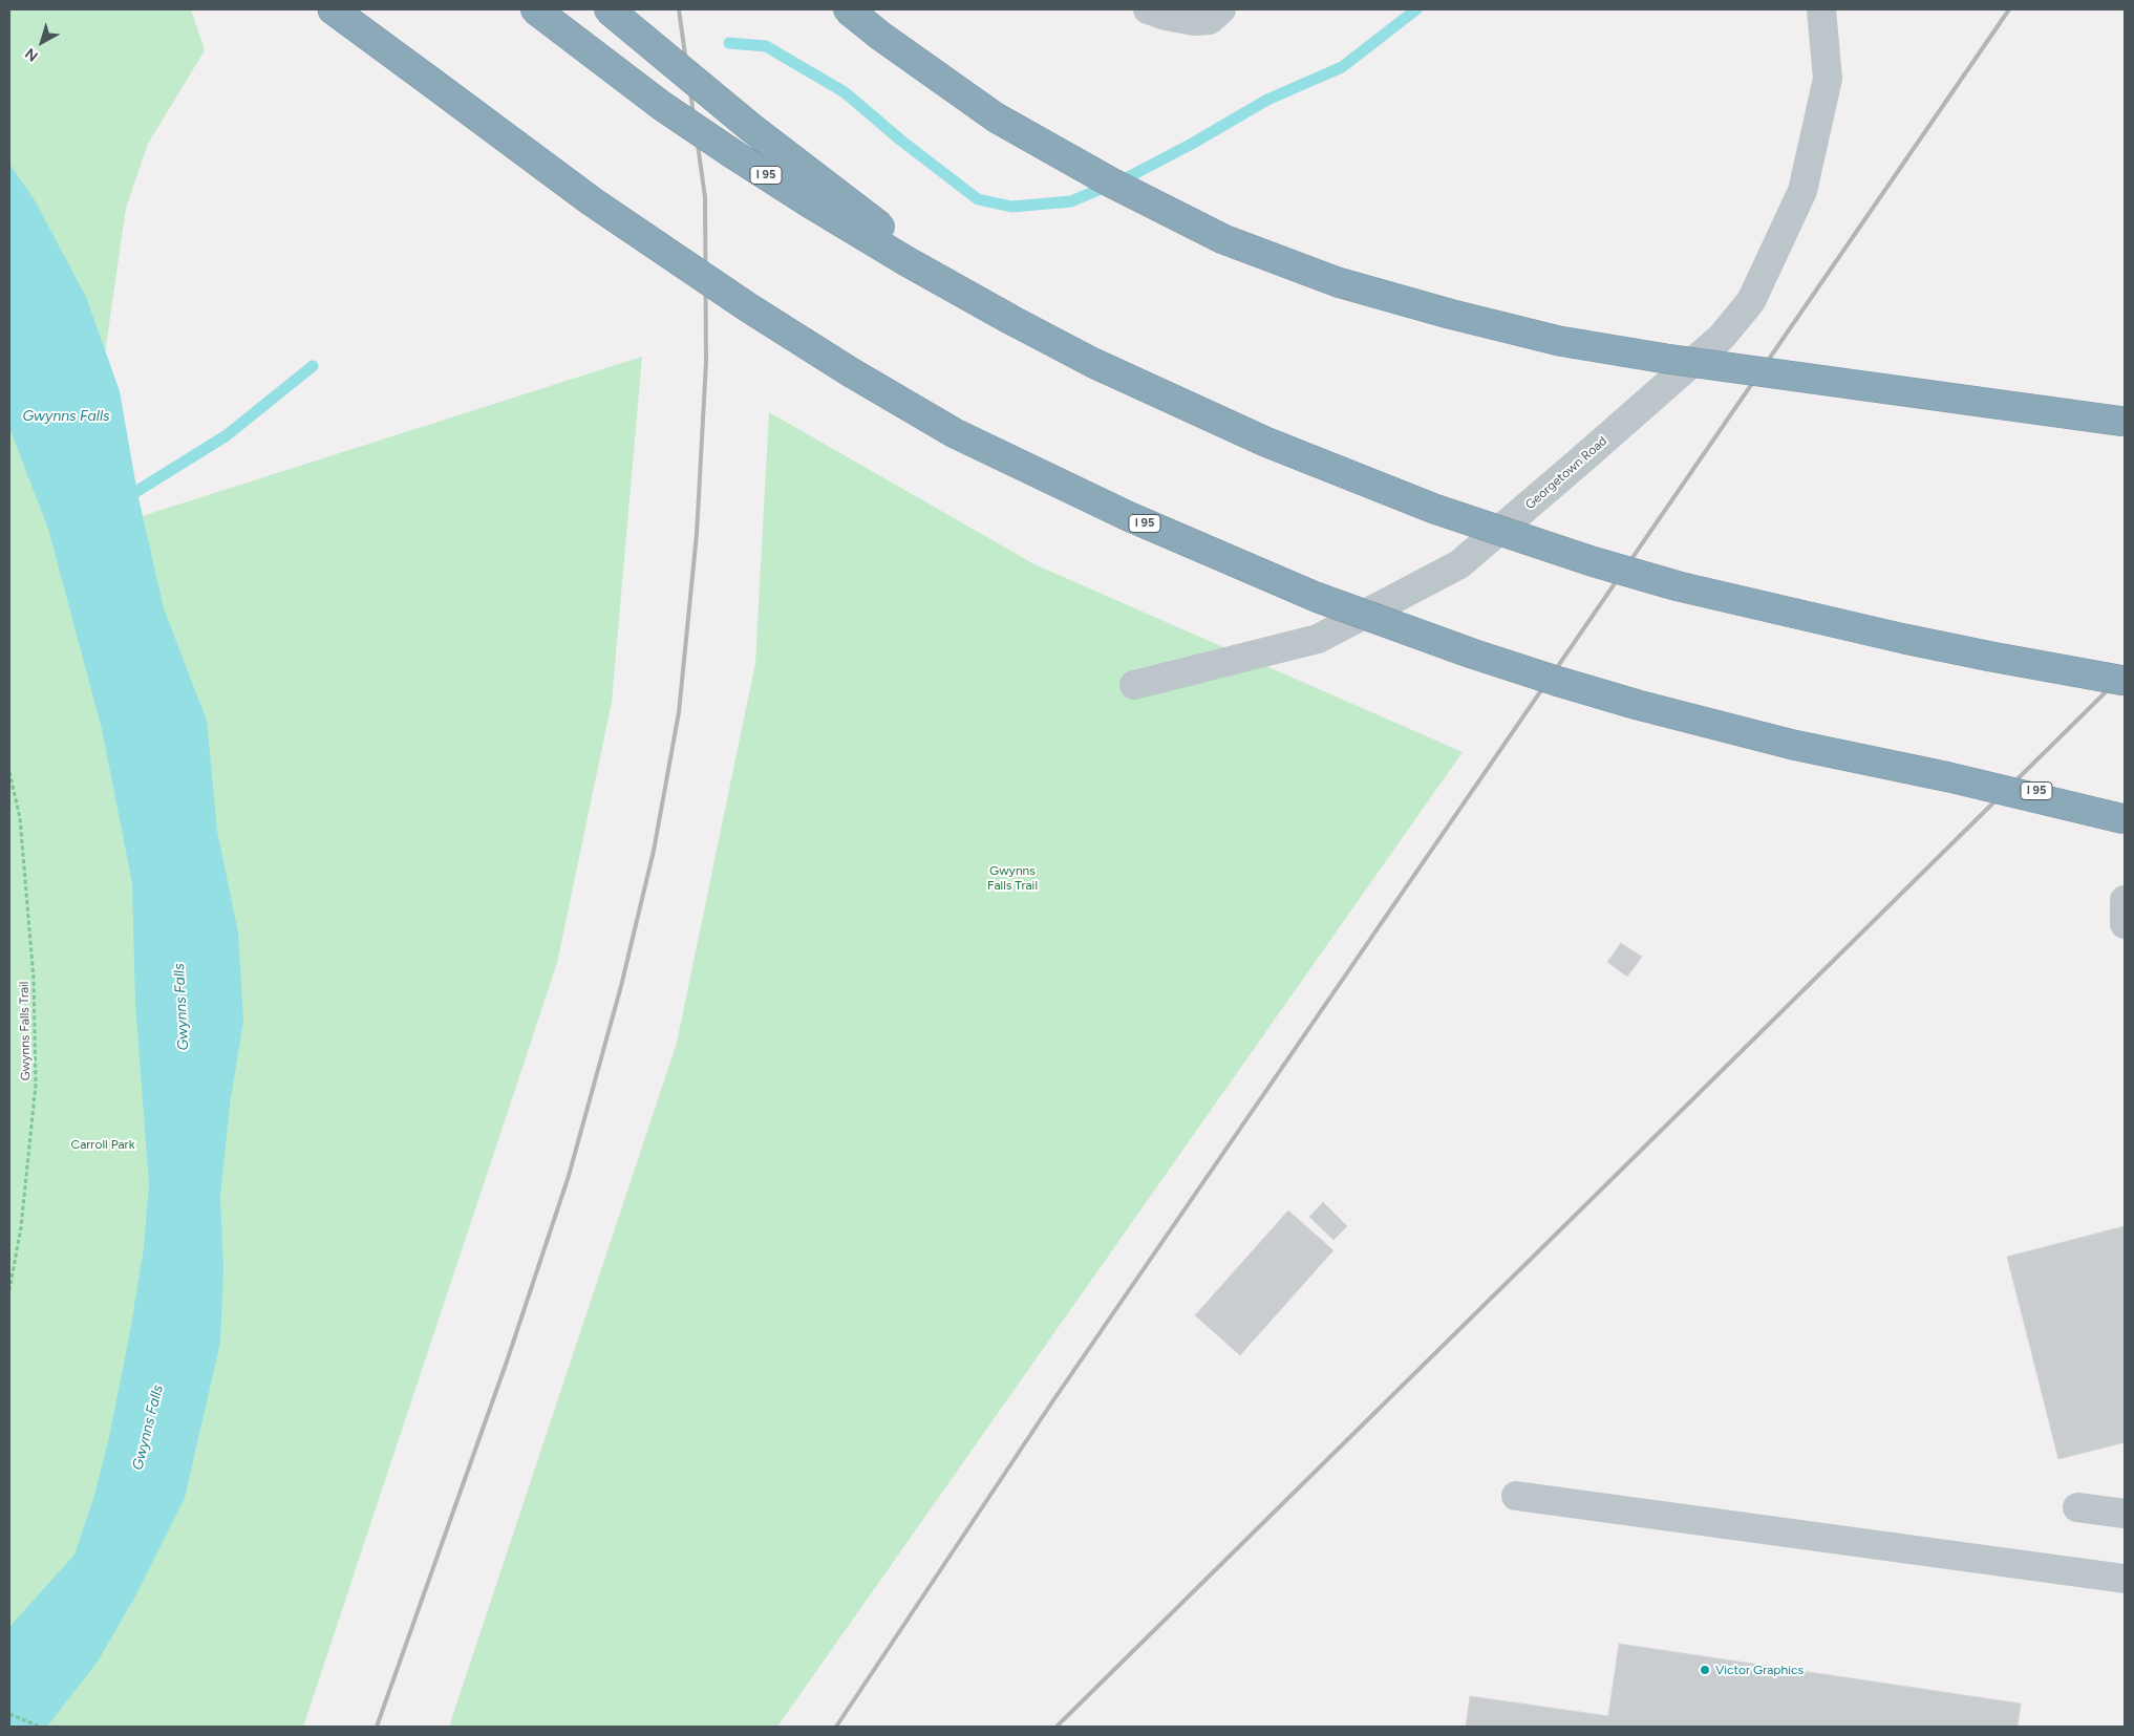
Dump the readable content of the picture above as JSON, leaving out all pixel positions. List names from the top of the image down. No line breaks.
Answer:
{"streets":{"highway":["I 95"],"street":["Georgetown Road"],"path":["Gwynns Falls Trail"]},"water":["Gwynns Falls"],"parks":["Gwynns Falls Trail","Carroll Park"],"places":["Victor Graphics"],"north":"bottom left"}
